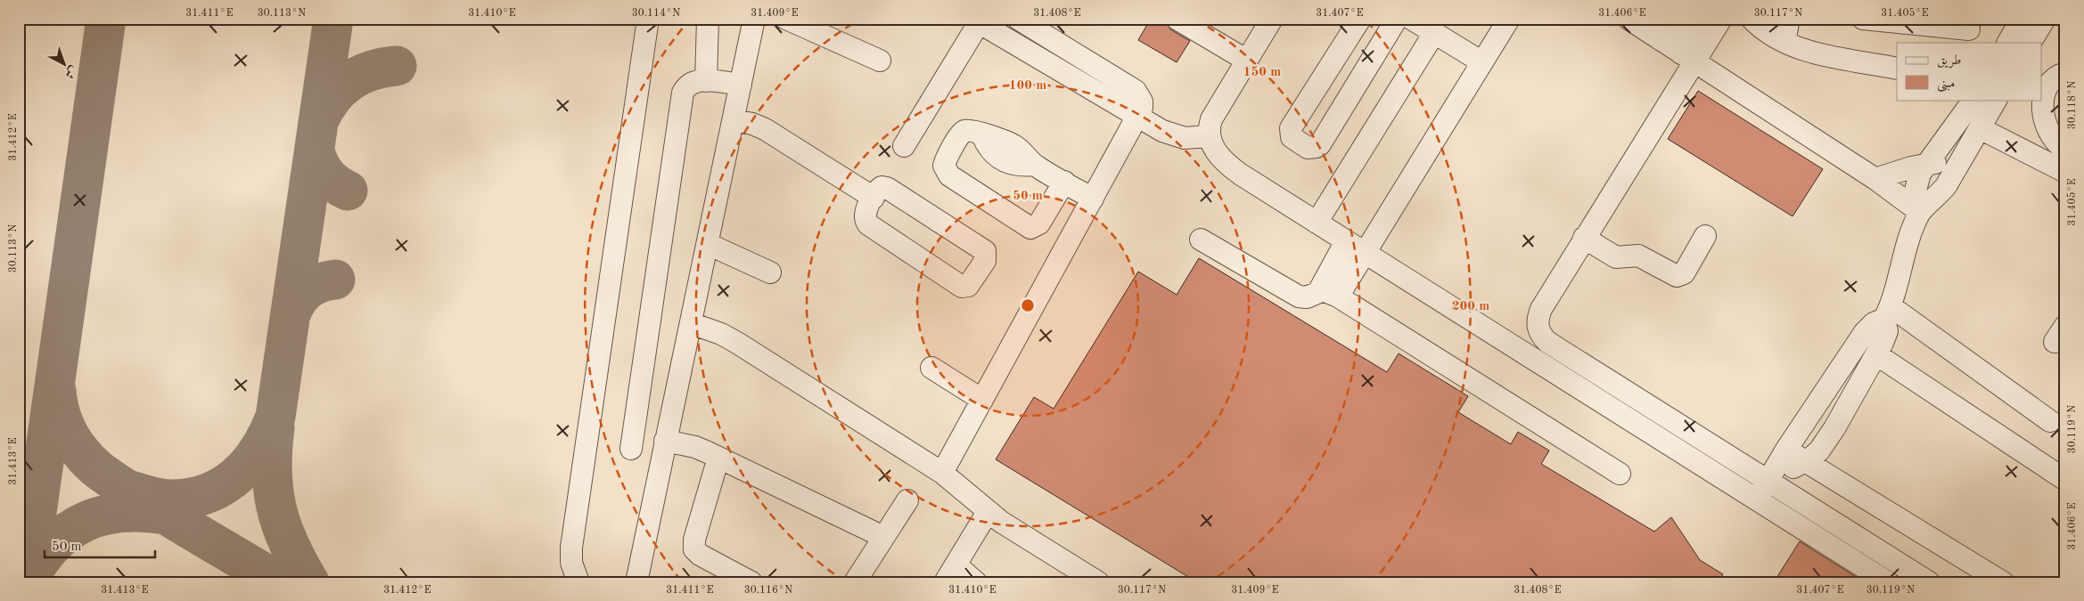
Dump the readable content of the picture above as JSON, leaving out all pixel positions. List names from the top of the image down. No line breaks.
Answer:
{"legend":["طريق","مبنى"],"scale_bar":"50 m","north":"bottom right","coordinates":["31.411°E","30.113°N","31.410°E","30.114°N","31.409°E","31.408°E","31.407°E","31.406°E","30.117°N","31.405°E","30.118°N","31.412°E","30.119°N","31.413°E","30.116°N"],"rings":["150 m","100 m","50 m","200 m"]}
